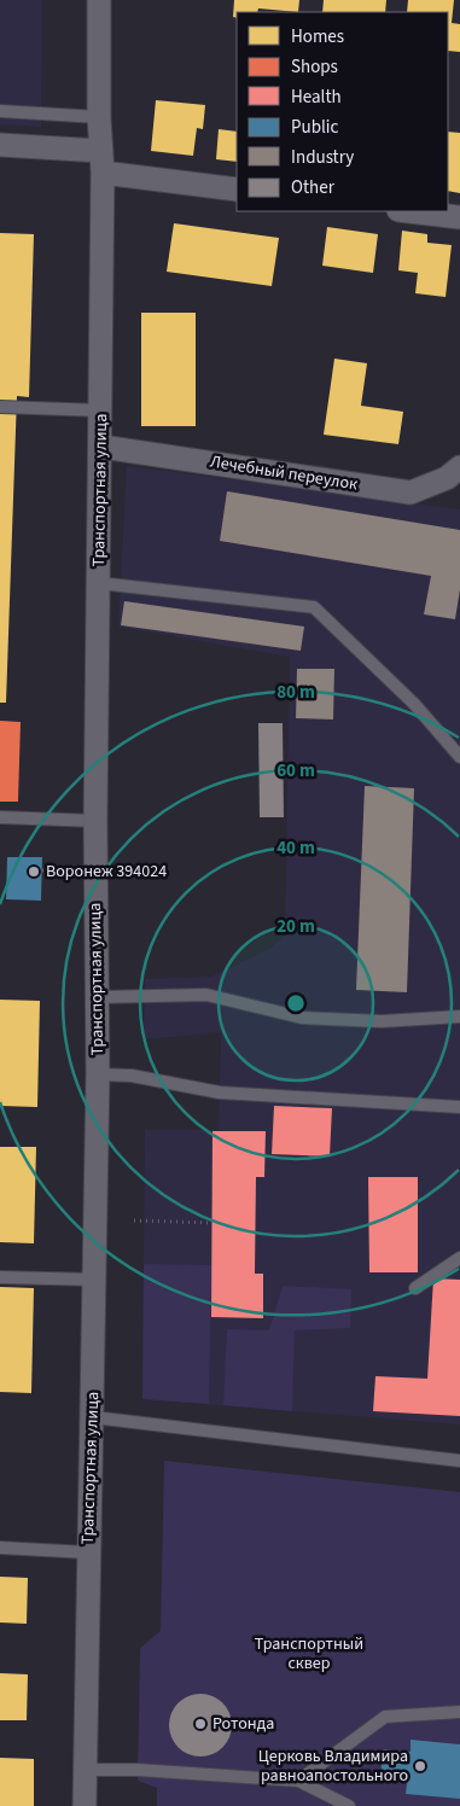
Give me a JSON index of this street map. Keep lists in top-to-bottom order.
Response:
{
  "streets": {
    "street": ["Лечебный переулок", "Транспортная улица"]
  },
  "crossings": [
    ["Лечебный переулок", "Транспортная улица"]
  ],
  "parks": ["Транспортный сквер"],
  "places": ["Воронеж 394024", "Ротонда", "Церковь Владимира равноапостольного"],
  "legend": [
    "Homes",
    "Shops",
    "Health",
    "Public",
    "Industry",
    "Other"
  ],
  "rings": [
    "80 m",
    "60 m",
    "40 m",
    "20 m"
  ]
}
